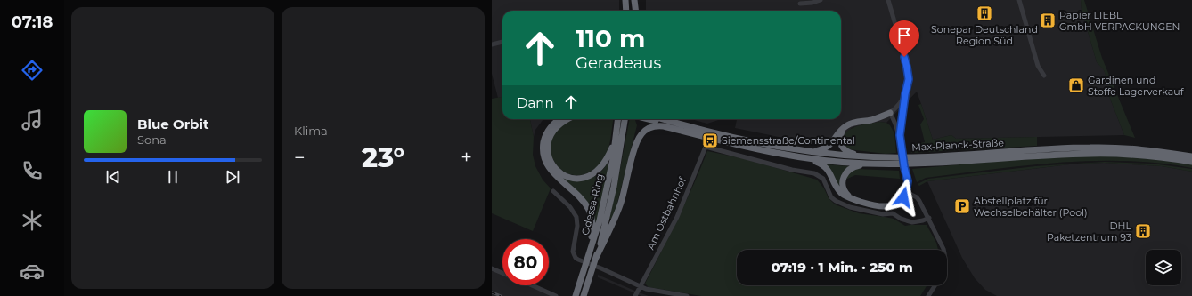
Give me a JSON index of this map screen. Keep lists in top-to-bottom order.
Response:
{
  "streets": {
    "highway": ["Max-Planck-Straße", "Odessa-Ring"],
    "street": ["Am Ostbahnhof"]
  },
  "places": {
    "building": ["Sonepar Deutschland Region Süd", "Papier LIEBL GmbH VERPACKUNGEN", "DHL Paketzentrum 93"],
    "shop": ["Gardinen und Stoffe Lagerverkauf"],
    "bus stop": ["Siemensstraße/Continental"],
    "parking": ["Abstellplatz für Wechselbehälter (Pool)"]
  },
  "page": {
    "tabs": "07:18",
    "tile": "Klima",
    "turn": ["110 m", "Geradeaus"],
    "then": "Dann",
    "song": ["Blue Orbit", "Sona"],
    "heat": ["−", "23°", "+"],
    "limit": "80",
    "trip": "07:19 · 1 Min. · 250 m"
  }
}
